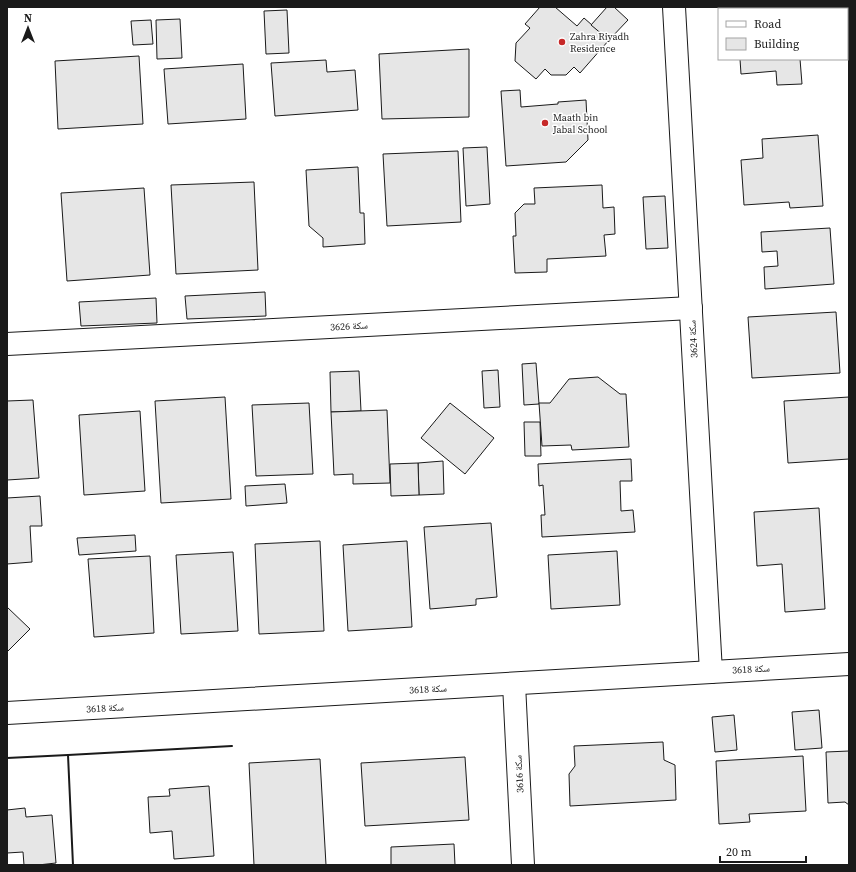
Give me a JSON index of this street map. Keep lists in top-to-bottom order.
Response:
{
  "streets": {
    "street": [
      "سكة 3626",
      "سكة 3624",
      "سكة 3618",
      "سكة 3616"
    ]
  },
  "crossings": [
    ["سكة 3626", "سكة 3624"],
    ["سكة 3624", "سكة 3618"],
    ["سكة 3618", "سكة 3616"]
  ],
  "places": ["Zahra Riyadh Residence", "Maath bin Jabal School"],
  "legend": ["Road", "Building"],
  "scale_bar": "20 m",
  "north": "top"
}
